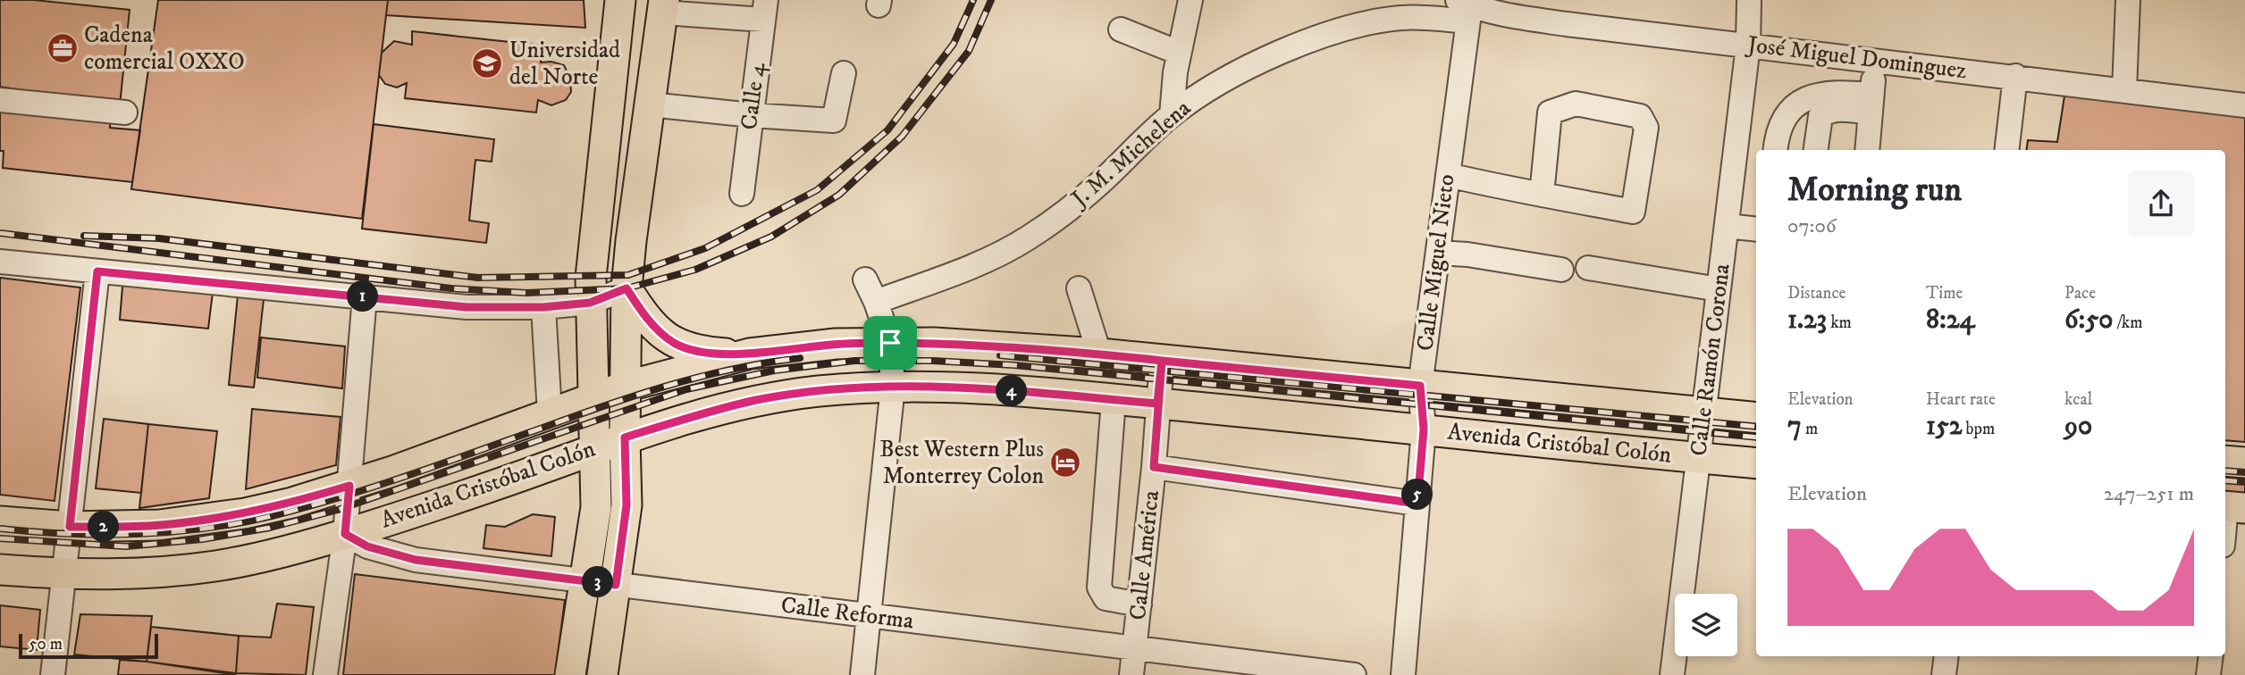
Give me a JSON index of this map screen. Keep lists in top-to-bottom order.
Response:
{
  "streets": {
    "main road": ["Avenida Cristóbal Colón"],
    "street": [
      "José Miguel Dominguez",
      "Calle 4",
      "J. M. Michelena",
      "Calle Miguel Nieto",
      "Calle Ramón Corona",
      "Calle América",
      "Calle Reforma"
    ]
  },
  "crossings": [
    ["José Miguel Dominguez", "J. M. Michelena"],
    ["José Miguel Dominguez", "Calle Miguel Nieto"],
    ["José Miguel Dominguez", "Calle Ramón Corona"],
    ["J. M. Michelena", "Calle Miguel Nieto"],
    ["Calle Miguel Nieto", "Avenida Cristóbal Colón"],
    ["Calle Ramón Corona", "Avenida Cristóbal Colón"],
    ["Avenida Cristóbal Colón", "Calle América"],
    ["Avenida Cristóbal Colón", "Calle Reforma"],
    ["Calle América", "Calle Reforma"]
  ],
  "places": {
    "office": ["Cadena comercial OXXO"],
    "school or university": ["Universidad del Norte"],
    "hotel": ["Best Western Plus Monterrey Colon"]
  },
  "scale_bar": "50 m",
  "page": {
    "heading": ["Morning run", "07:06"],
    "stats": [
      ["Distance", "1.23 km"],
      ["Time", "8:24"],
      ["Pace", "6:50 /km"],
      ["Elevation", "7 m"],
      ["Heart rate", "152 bpm"],
      ["kcal", "90"]
    ],
    "pins": [
      "1",
      "4",
      "5",
      "2",
      "3"
    ],
    "chart": ["Elevation", "247–251 m"],
    "scale": "50 m"
  }
}
